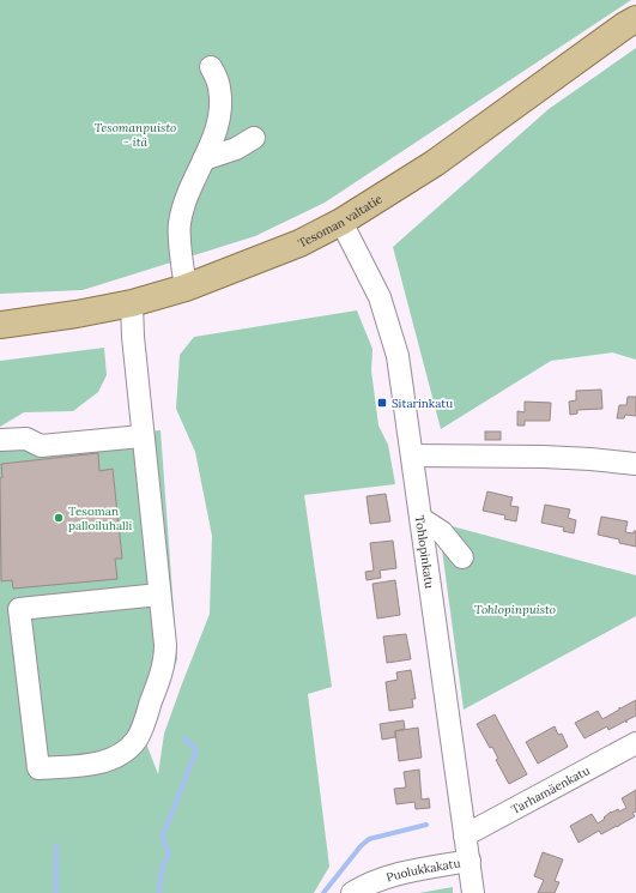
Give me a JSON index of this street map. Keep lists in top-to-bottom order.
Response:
{
  "streets": {
    "main road": ["Tesoman valtatie"],
    "street": ["Tohlopinkatu", "Tarhamäenkatu", "Puolukkakatu"]
  },
  "crossings": [
    ["Tesoman valtatie", "Tohlopinkatu"],
    ["Tohlopinkatu", "Tarhamäenkatu"],
    ["Tohlopinkatu", "Puolukkakatu"]
  ],
  "parks": ["Tesomanpuisto - itä", "Tohlopinpuisto"],
  "places": {
    "transit": ["Sitarinkatu"],
    "other": ["Tesoman palloiluhalli"]
  }
}
